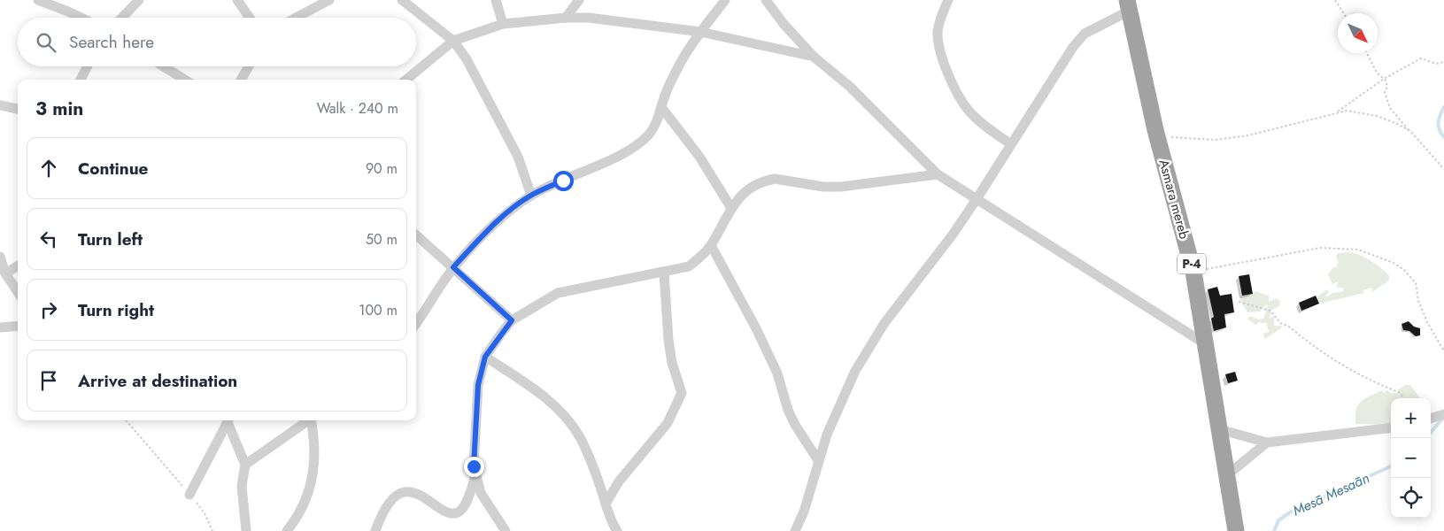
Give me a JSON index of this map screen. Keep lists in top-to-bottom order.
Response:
{
  "streets": {
    "highway": ["Asmara mereb", "P-4"]
  },
  "water": ["Mesā Mesaān"],
  "north": "bottom right",
  "page": {
    "search": "Search here",
    "heading": ["3 min", "Walk · 240 m"],
    "list": [
      ["Continue", "90 m"],
      ["Turn left", "50 m"],
      ["Turn right", "100 m"],
      "Arrive at destination"
    ],
    "map_buttons": ["+", "−"]
  }
}
